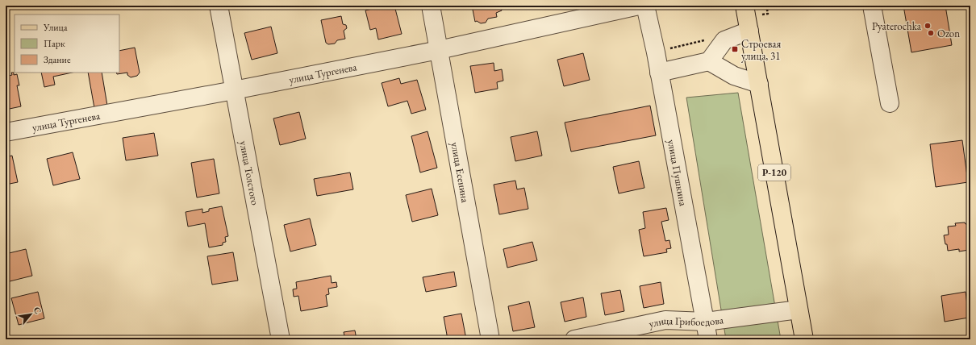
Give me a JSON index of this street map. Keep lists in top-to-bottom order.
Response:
{
  "streets": {
    "main road": ["Р-120"],
    "street": [
      "улица Тургенева",
      "улица Толстого",
      "улица Есенина",
      "улица Пушкина",
      "улица Грибоедова"
    ]
  },
  "crossings": [
    ["улица Тургенева", "улица Толстого"],
    ["улица Тургенева", "улица Есенина"],
    ["улица Пушкина", "улица Грибоедова"],
    ["Р-120", "улица Грибоедова"]
  ],
  "places": {
    "other": ["Pyaterochka", "Ozon"],
    "transit": ["Строевая улица, 31"]
  },
  "legend": ["Улица", "Парк", "Здание"],
  "north": "top right"
}
